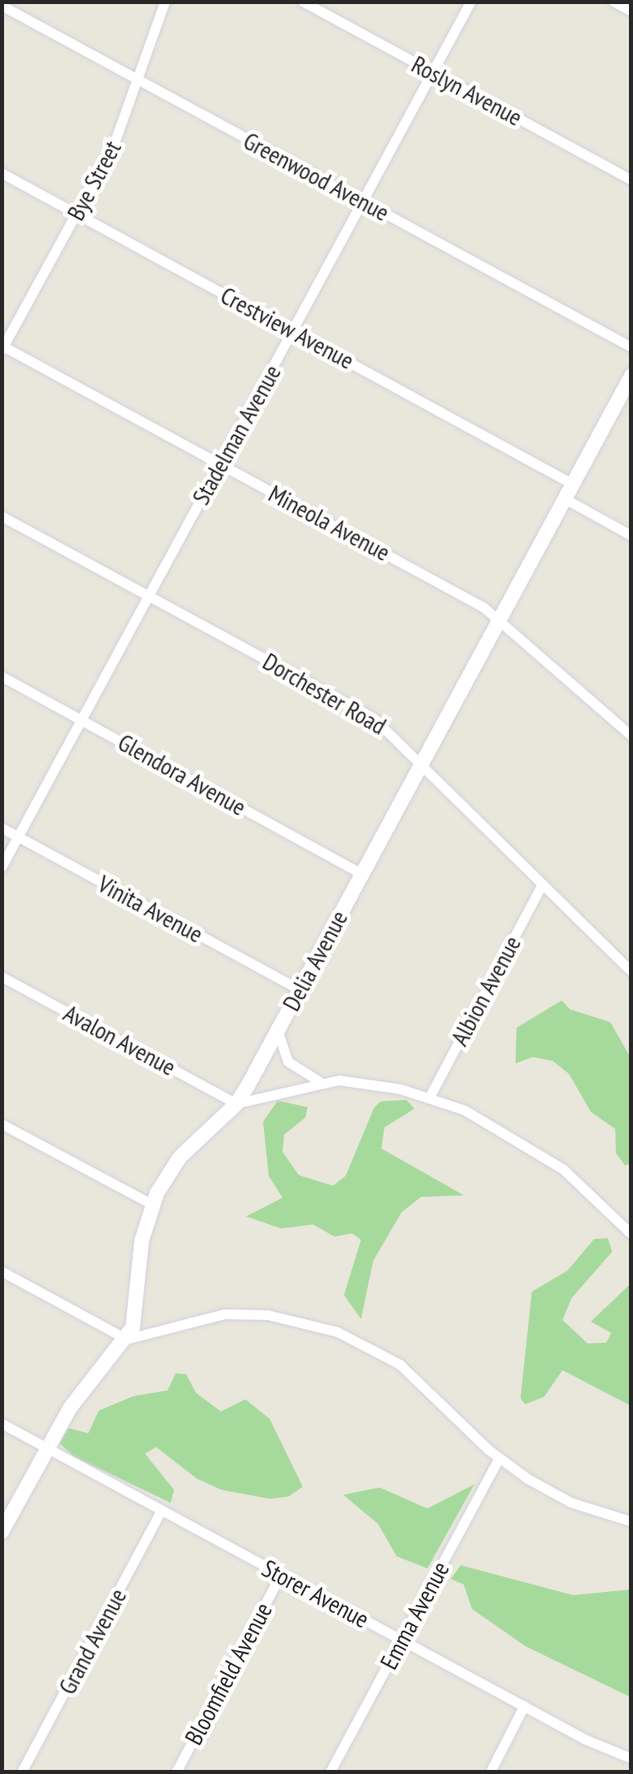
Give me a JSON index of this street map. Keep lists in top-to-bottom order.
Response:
{
  "streets": {
    "street": [
      "Roslyn Avenue",
      "Greenwood Avenue",
      "Bye Street",
      "Crestview Avenue",
      "Stadelman Avenue",
      "Mineola Avenue",
      "Dorchester Road",
      "Glendora Avenue",
      "Vinita Avenue",
      "Delia Avenue",
      "Albion Avenue",
      "Avalon Avenue",
      "Storer Avenue",
      "Emma Avenue",
      "Grand Avenue",
      "Bloomfield Avenue"
    ]
  },
  "crossings": [
    ["Roslyn Avenue", "Stadelman Avenue"],
    ["Greenwood Avenue", "Bye Street"],
    ["Greenwood Avenue", "Stadelman Avenue"],
    ["Bye Street", "Crestview Avenue"],
    ["Bye Street", "Mineola Avenue"],
    ["Crestview Avenue", "Stadelman Avenue"],
    ["Crestview Avenue", "Delia Avenue"],
    ["Stadelman Avenue", "Mineola Avenue"],
    ["Stadelman Avenue", "Dorchester Road"],
    ["Stadelman Avenue", "Glendora Avenue"],
    ["Stadelman Avenue", "Vinita Avenue"],
    ["Mineola Avenue", "Delia Avenue"],
    ["Dorchester Road", "Delia Avenue"],
    ["Dorchester Road", "Albion Avenue"],
    ["Glendora Avenue", "Delia Avenue"],
    ["Vinita Avenue", "Delia Avenue"],
    ["Delia Avenue", "Avalon Avenue"],
    ["Delia Avenue", "Storer Avenue"],
    ["Storer Avenue", "Emma Avenue"],
    ["Storer Avenue", "Grand Avenue"],
    ["Storer Avenue", "Bloomfield Avenue"]
  ]
}
